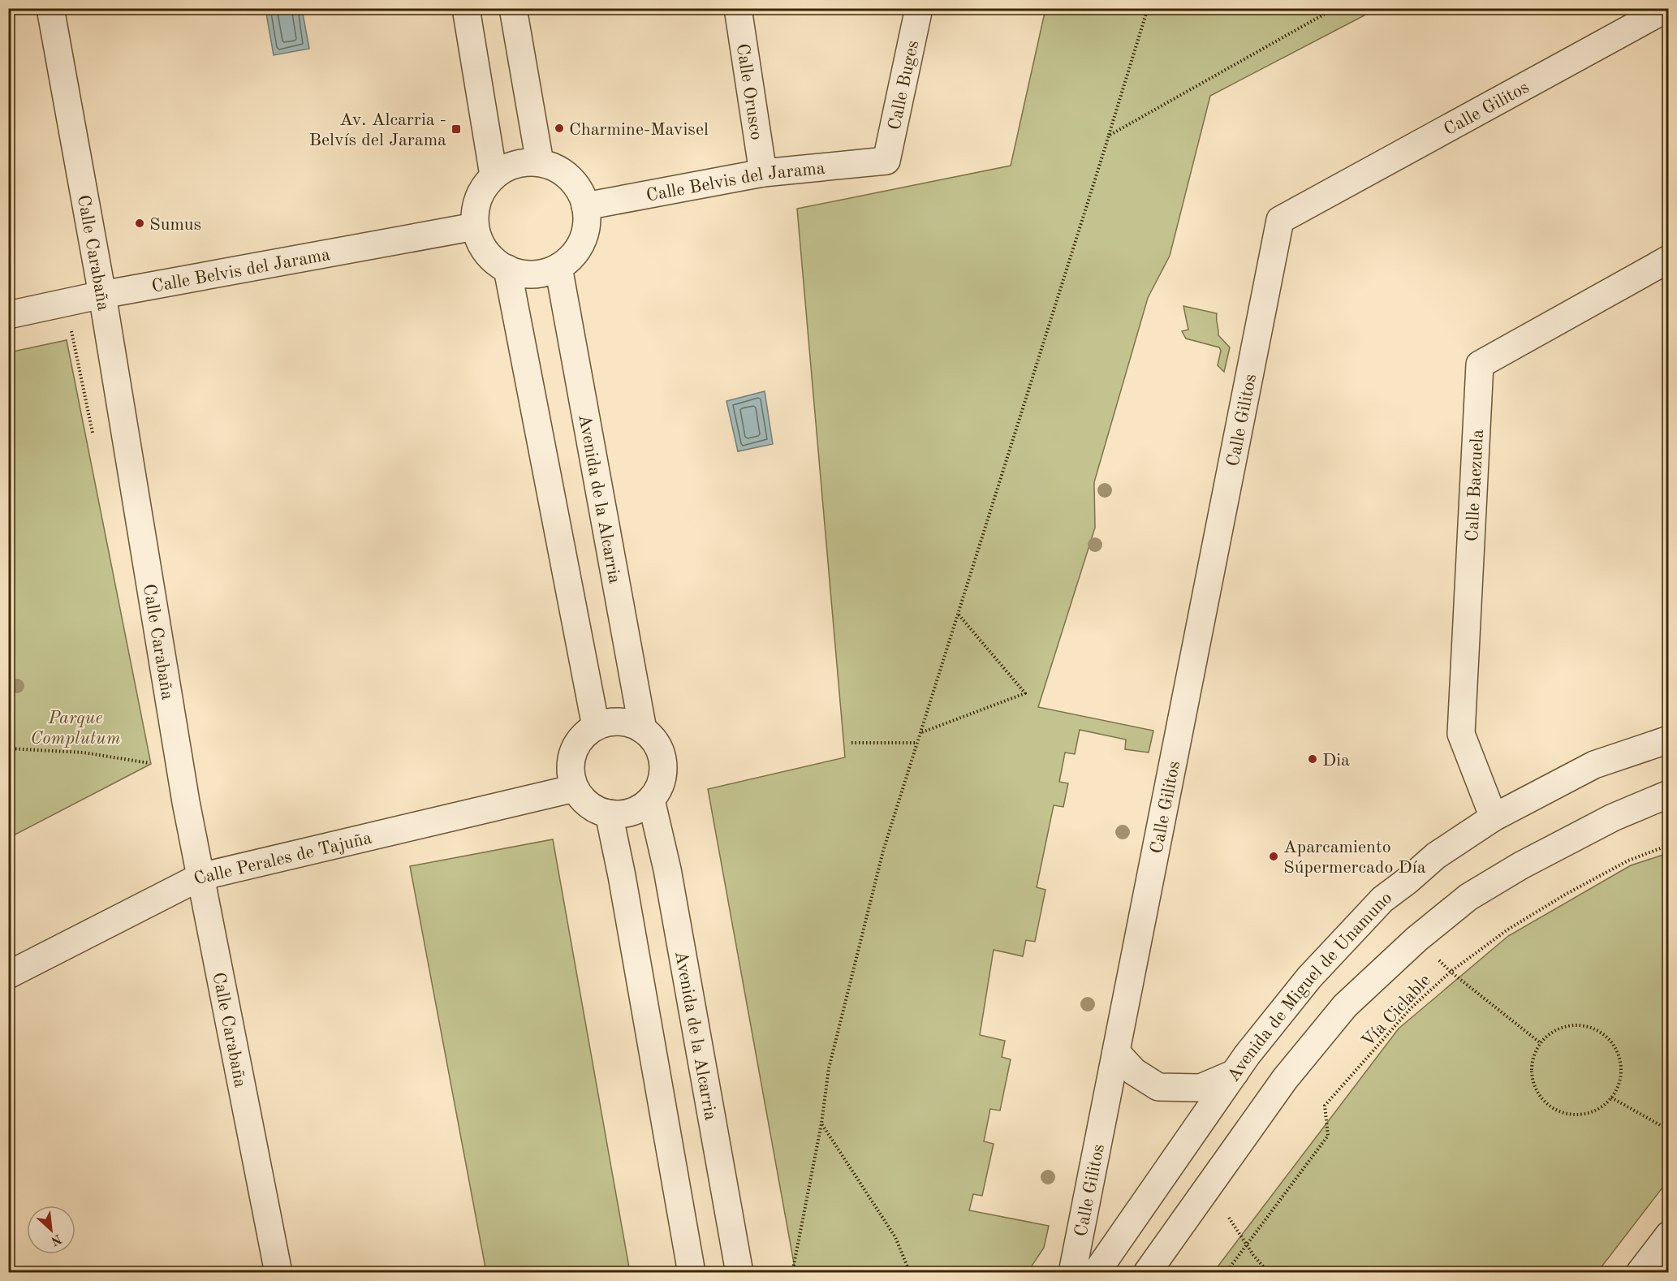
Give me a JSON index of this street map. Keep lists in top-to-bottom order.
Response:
{
  "streets": {
    "street": [
      "Calle Buges",
      "Calle Orusco",
      "Calle Gilitos",
      "Calle Belvis del Jarama",
      "Calle Carabaña",
      "Calle Baezuela",
      "Avenida de la Alcarria",
      "Calle Perales de Tajuña",
      "Avenida de Miguel de Unamuno"
    ],
    "path": ["Vía Ciclable"]
  },
  "crossings": [
    ["Calle Buges", "Calle Belvis del Jarama"],
    ["Calle Orusco", "Calle Belvis del Jarama"],
    ["Calle Belvis del Jarama", "Calle Carabaña"],
    ["Calle Belvis del Jarama", "Avenida de la Alcarria"],
    ["Calle Carabaña", "Calle Perales de Tajuña"],
    ["Calle Baezuela", "Avenida de Miguel de Unamuno"],
    ["Avenida de la Alcarria", "Calle Perales de Tajuña"]
  ],
  "parks": ["Parque Complutum"],
  "places": {
    "other": [
      "Charmine-Mavisel",
      "Sumus",
      "Dia",
      "Aparcamiento Súpermercado Día"
    ],
    "transit": ["Av. Alcarria - Belvís del Jarama"]
  },
  "north": "bottom right"
}
